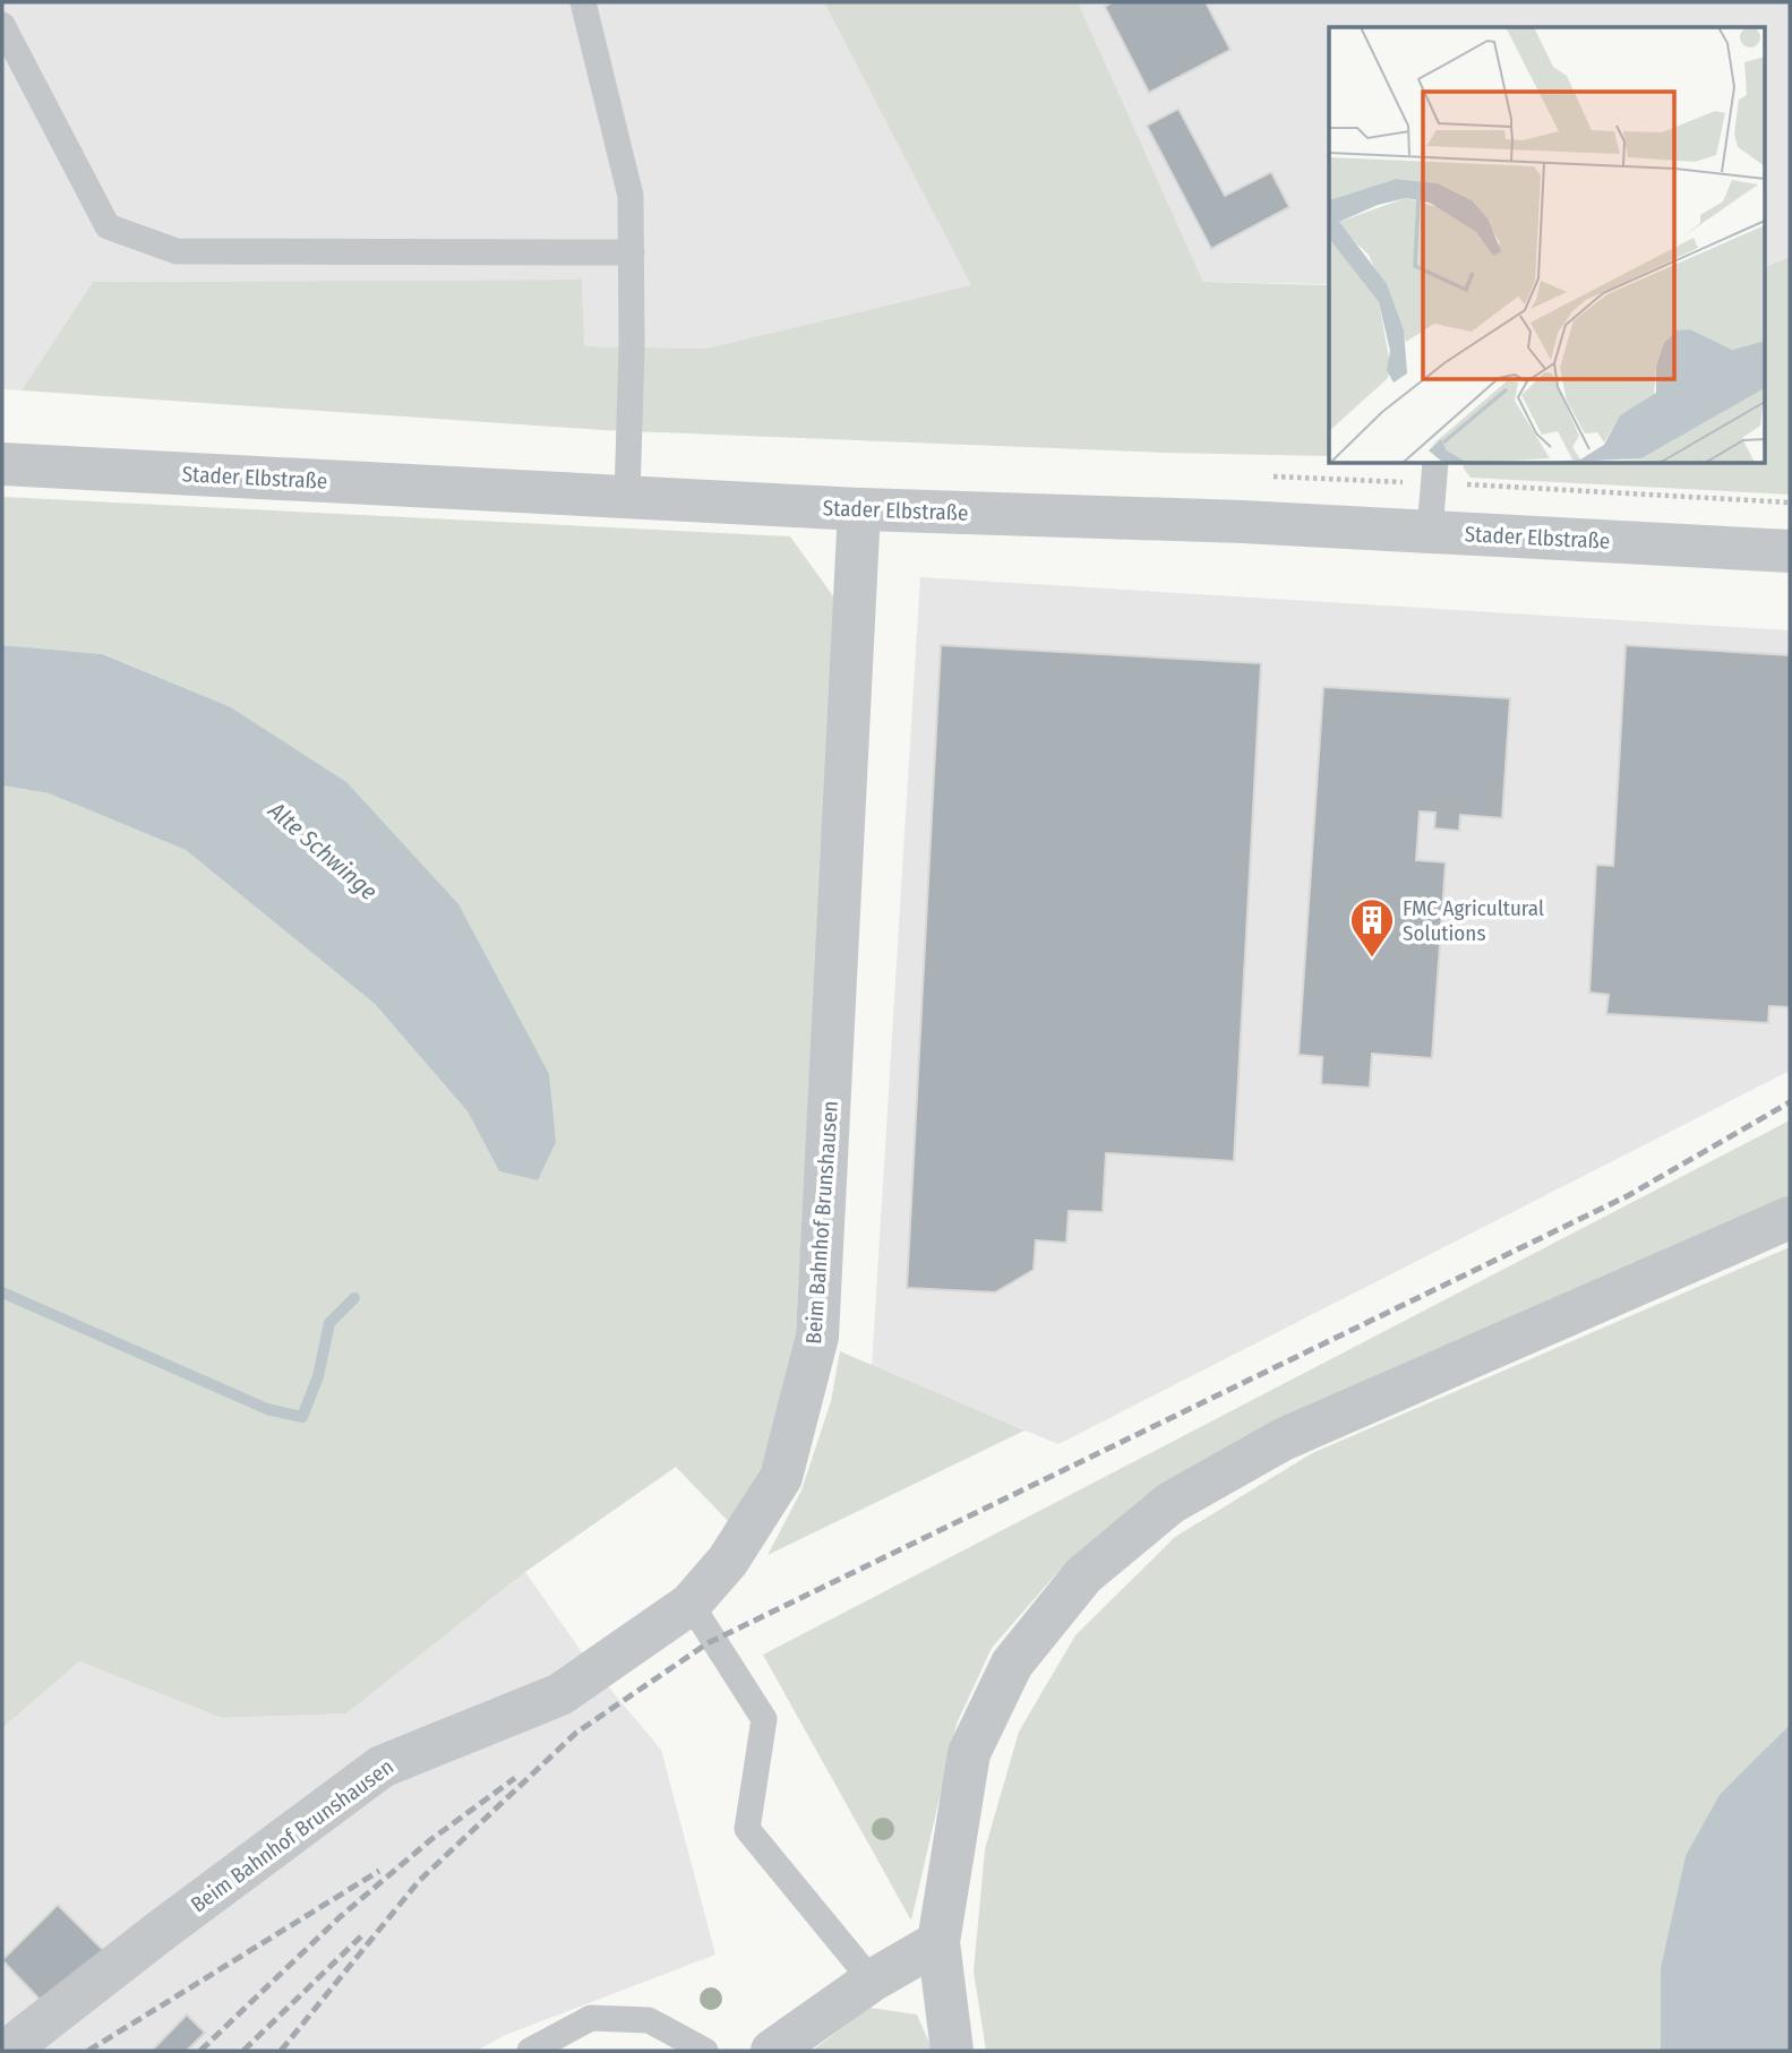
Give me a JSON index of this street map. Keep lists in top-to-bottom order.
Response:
{
  "streets": {
    "street": ["Stader Elbstraße", "Beim Bahnhof Brunshausen"]
  },
  "crossings": [
    ["Stader Elbstraße", "Beim Bahnhof Brunshausen"]
  ],
  "water": ["Alte Schwinge"],
  "places": {
    "building": ["FMC Agricultural Solutions"]
  }
}
